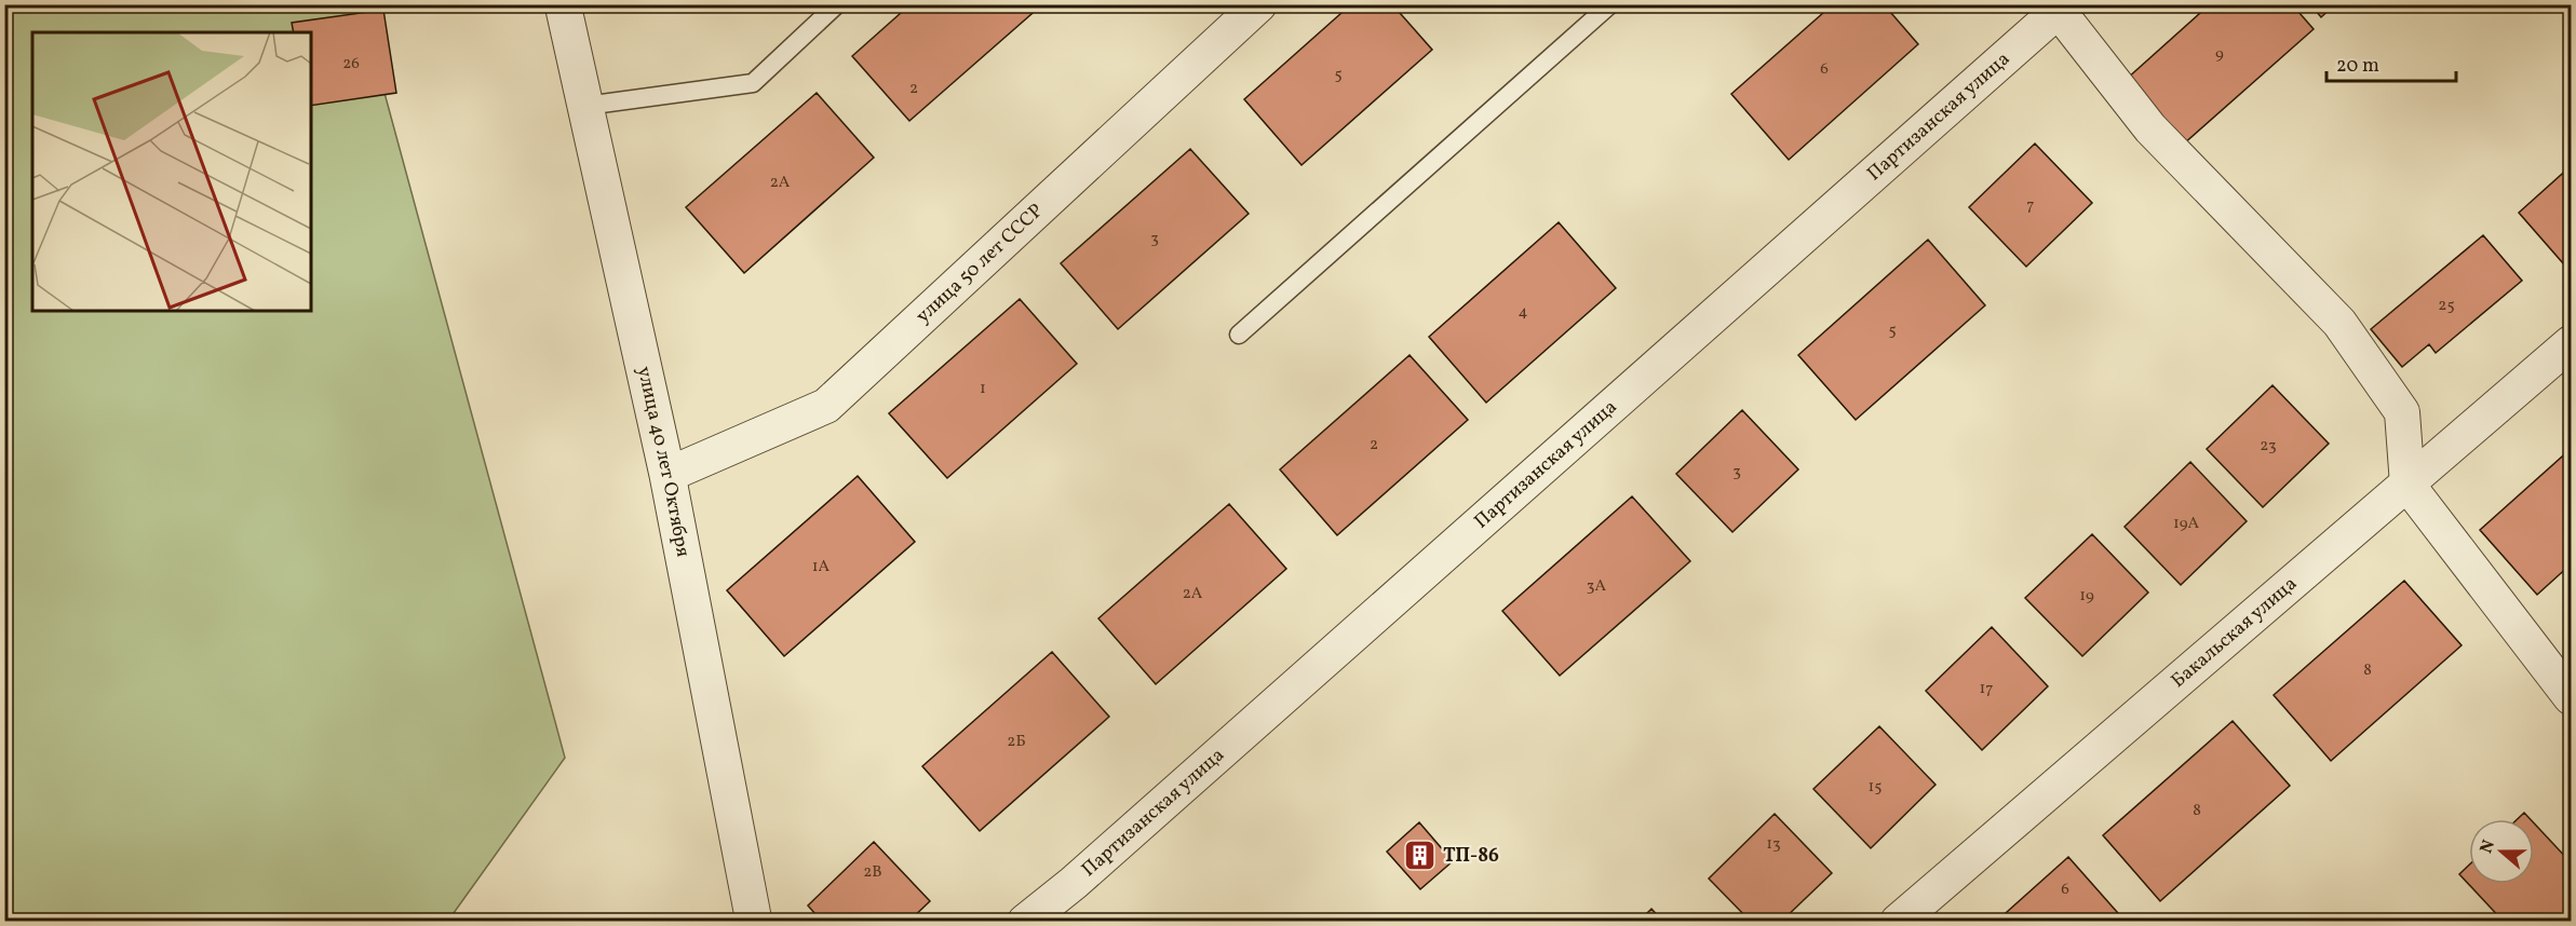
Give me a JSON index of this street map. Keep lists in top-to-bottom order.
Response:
{
  "streets": {
    "street": [
      "Партизанская улица",
      "улица 50 лет СССР",
      "улица 40 лет Октября",
      "Бакальская улица"
    ]
  },
  "crossings": [
    ["улица 50 лет СССР", "улица 40 лет Октября"]
  ],
  "places": {
    "building": ["ТП-86"]
  },
  "house_numbers": [
    "9",
    "26",
    "6",
    "5",
    "2",
    "2А",
    "7",
    "3",
    "25",
    "4",
    "5",
    "1",
    "2",
    "23",
    "3",
    "19А",
    "1А",
    "3А",
    "2А",
    "19",
    "8",
    "17",
    "2Б",
    "15",
    "8",
    "13",
    "2В",
    "6"
  ],
  "scale_bar": "20 m",
  "north": "left"
}
